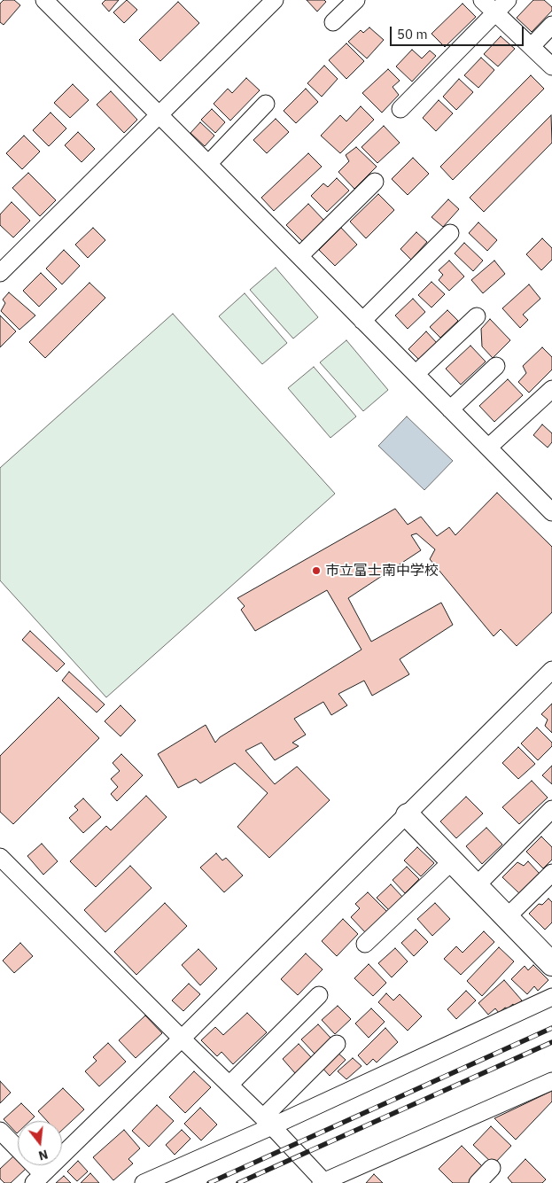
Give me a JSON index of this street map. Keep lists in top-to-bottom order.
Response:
{
  "places": ["市立富士南中学校"],
  "scale_bar": "50 m",
  "north": "bottom"
}
